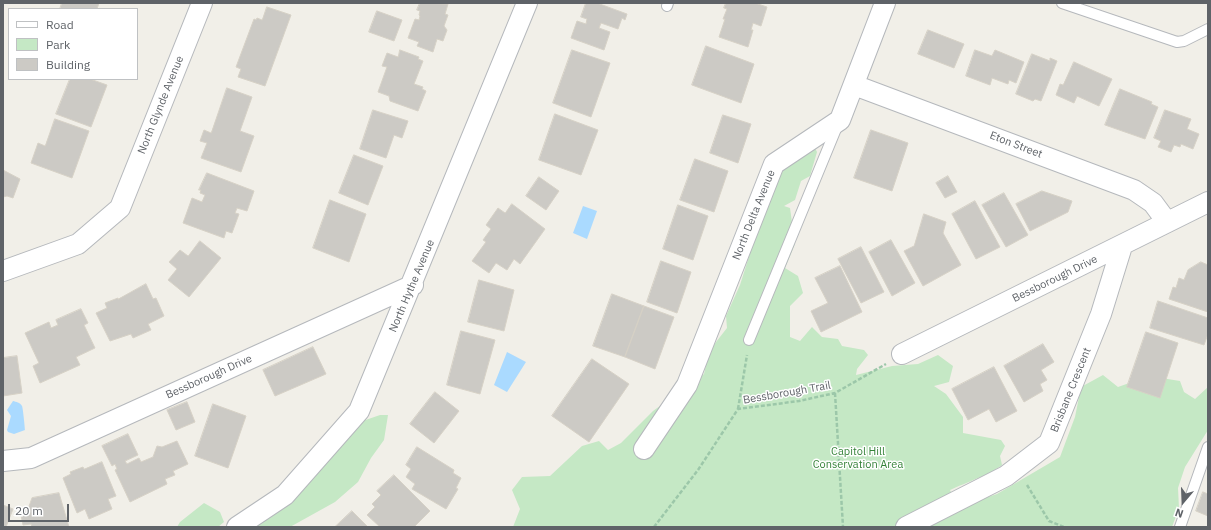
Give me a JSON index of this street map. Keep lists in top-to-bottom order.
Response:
{
  "streets": {
    "street": [
      "North Glynde Avenue",
      "Eton Street",
      "North Delta Avenue",
      "Bessborough Drive",
      "North Hythe Avenue",
      "Brisbane Crescent"
    ],
    "path": ["Bessborough Trail"]
  },
  "crossings": [
    ["Eton Street", "Bessborough Drive"],
    ["Bessborough Drive", "North Hythe Avenue"],
    ["Bessborough Drive", "Brisbane Crescent"],
    ["Bessborough Drive", "Bessborough Trail"]
  ],
  "parks": ["Capitol Hill Conservation Area"],
  "legend": ["Road", "Park", "Building"],
  "scale_bar": "20 m",
  "north": "bottom"
}
